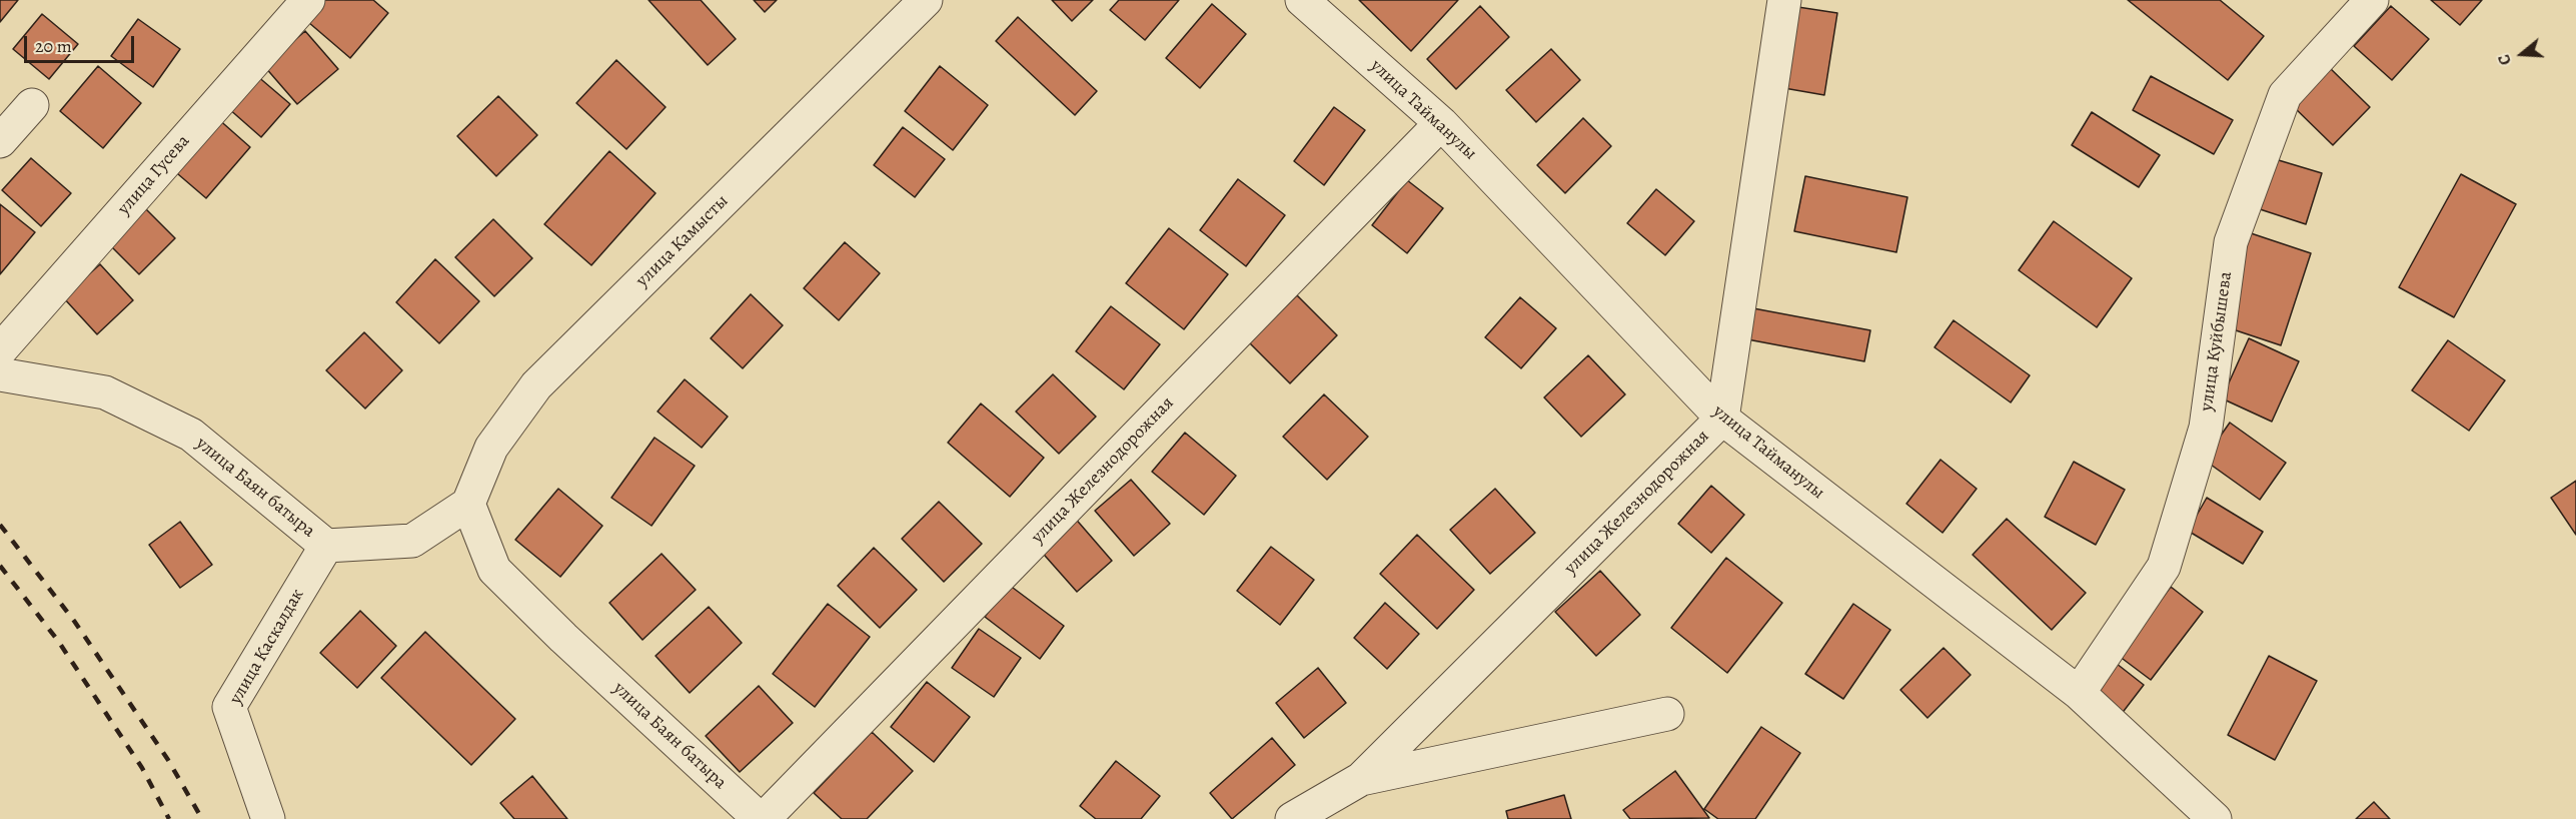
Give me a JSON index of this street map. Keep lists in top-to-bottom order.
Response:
{
  "streets": {
    "street": [
      "улица Тайманулы",
      "улица Гусева",
      "улица Камысты",
      "улица Куйбышева",
      "улица Железнодорожная",
      "улица Баян батыра",
      "улица Каскалдак"
    ]
  },
  "crossings": [
    ["улица Тайманулы", "улица Куйбышева"],
    ["улица Тайманулы", "улица Железнодорожная"],
    ["улица Камысты", "улица Баян батыра"],
    ["улица Железнодорожная", "улица Баян батыра"],
    ["улица Баян батыра", "улица Каскалдак"]
  ],
  "scale_bar": "20 m",
  "north": "left"
}
